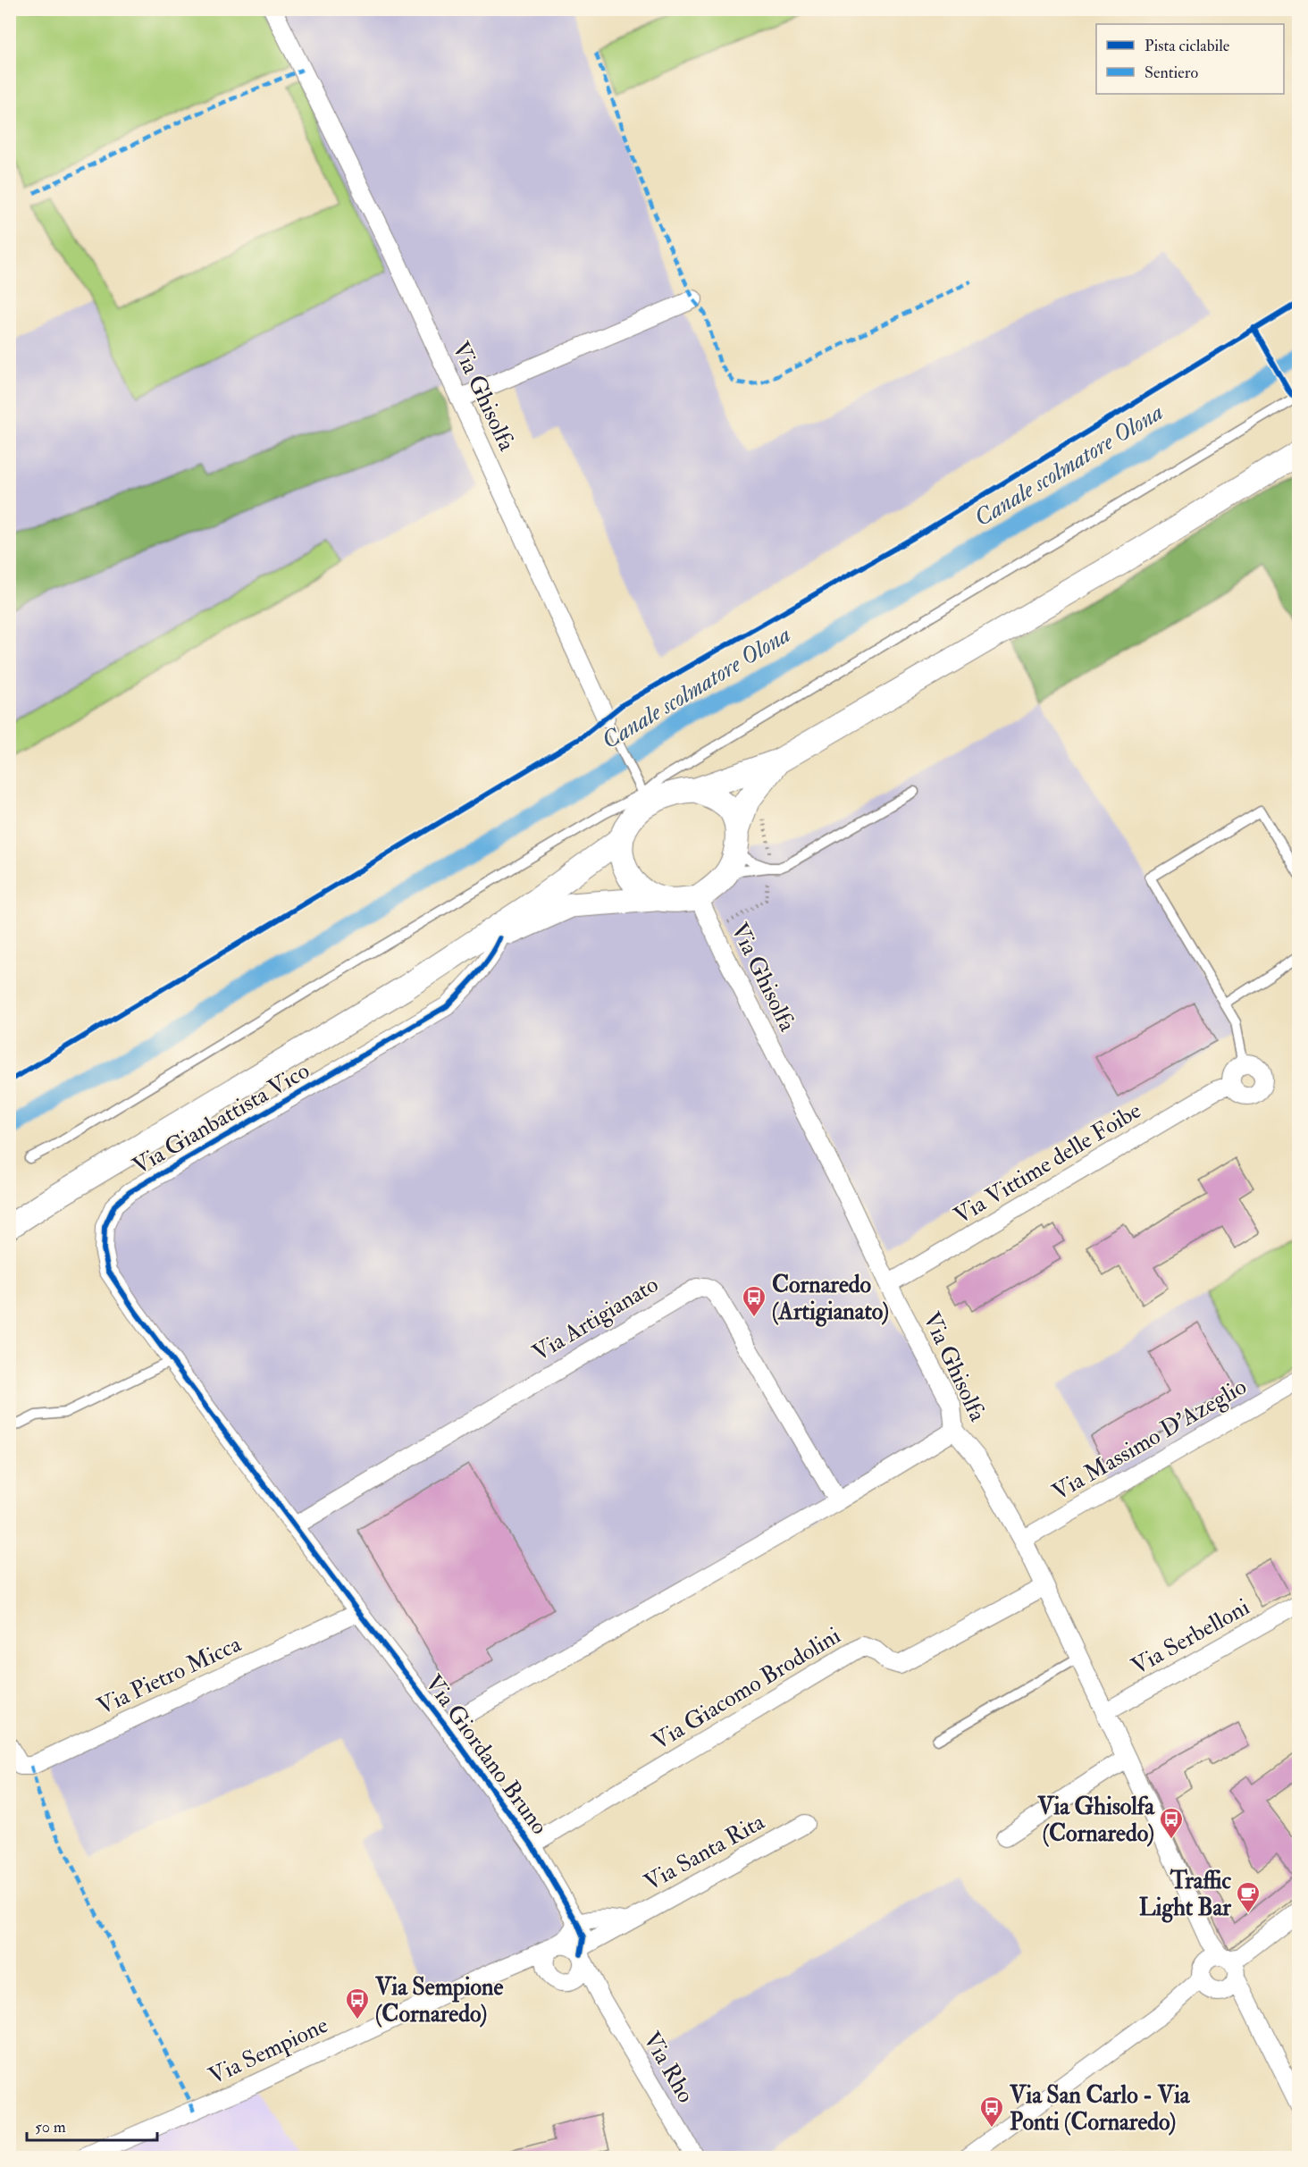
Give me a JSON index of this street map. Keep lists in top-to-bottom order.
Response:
{
  "streets": {
    "street": [
      "Via Ghisolfa",
      "Via Gianbattista Vico",
      "Via Vittime delle Foibe",
      "Via Artigianato",
      "Via Massimo D'Azeglio",
      "Via Serbelloni",
      "Via Pietro Micca",
      "Via Giacomo Brodolini",
      "Via Giordano Bruno",
      "Via Santa Rita",
      "Via Sempione",
      "Via Rho"
    ]
  },
  "crossings": [
    ["Via Ghisolfa", "Via Vittime delle Foibe"],
    ["Via Ghisolfa", "Via Massimo D'Azeglio"],
    ["Via Ghisolfa", "Via Serbelloni"],
    ["Via Ghisolfa", "Via Giacomo Brodolini"],
    ["Via Gianbattista Vico", "Via Artigianato"],
    ["Via Gianbattista Vico", "Via Pietro Micca"],
    ["Via Gianbattista Vico", "Via Giordano Bruno"],
    ["Via Pietro Micca", "Via Giordano Bruno"],
    ["Via Giacomo Brodolini", "Via Giordano Bruno"],
    ["Via Giordano Bruno", "Via Santa Rita"],
    ["Via Giordano Bruno", "Via Sempione"],
    ["Via Giordano Bruno", "Via Rho"],
    ["Via Santa Rita", "Via Sempione"],
    ["Via Santa Rita", "Via Rho"],
    ["Via Sempione", "Via Rho"]
  ],
  "water": ["Canale scolmatore Olona"],
  "places": {
    "bus stop": [
      "Cornaredo (Artigianato)",
      "Via Ghisolfa (Cornaredo)",
      "Via Sempione (Cornaredo)",
      "Via San Carlo - Via Ponti (Cornaredo)"
    ],
    "cafe": ["Traffic Light Bar"]
  },
  "legend": ["Pista ciclabile", "Sentiero"],
  "scale_bar": "50 m"
}
